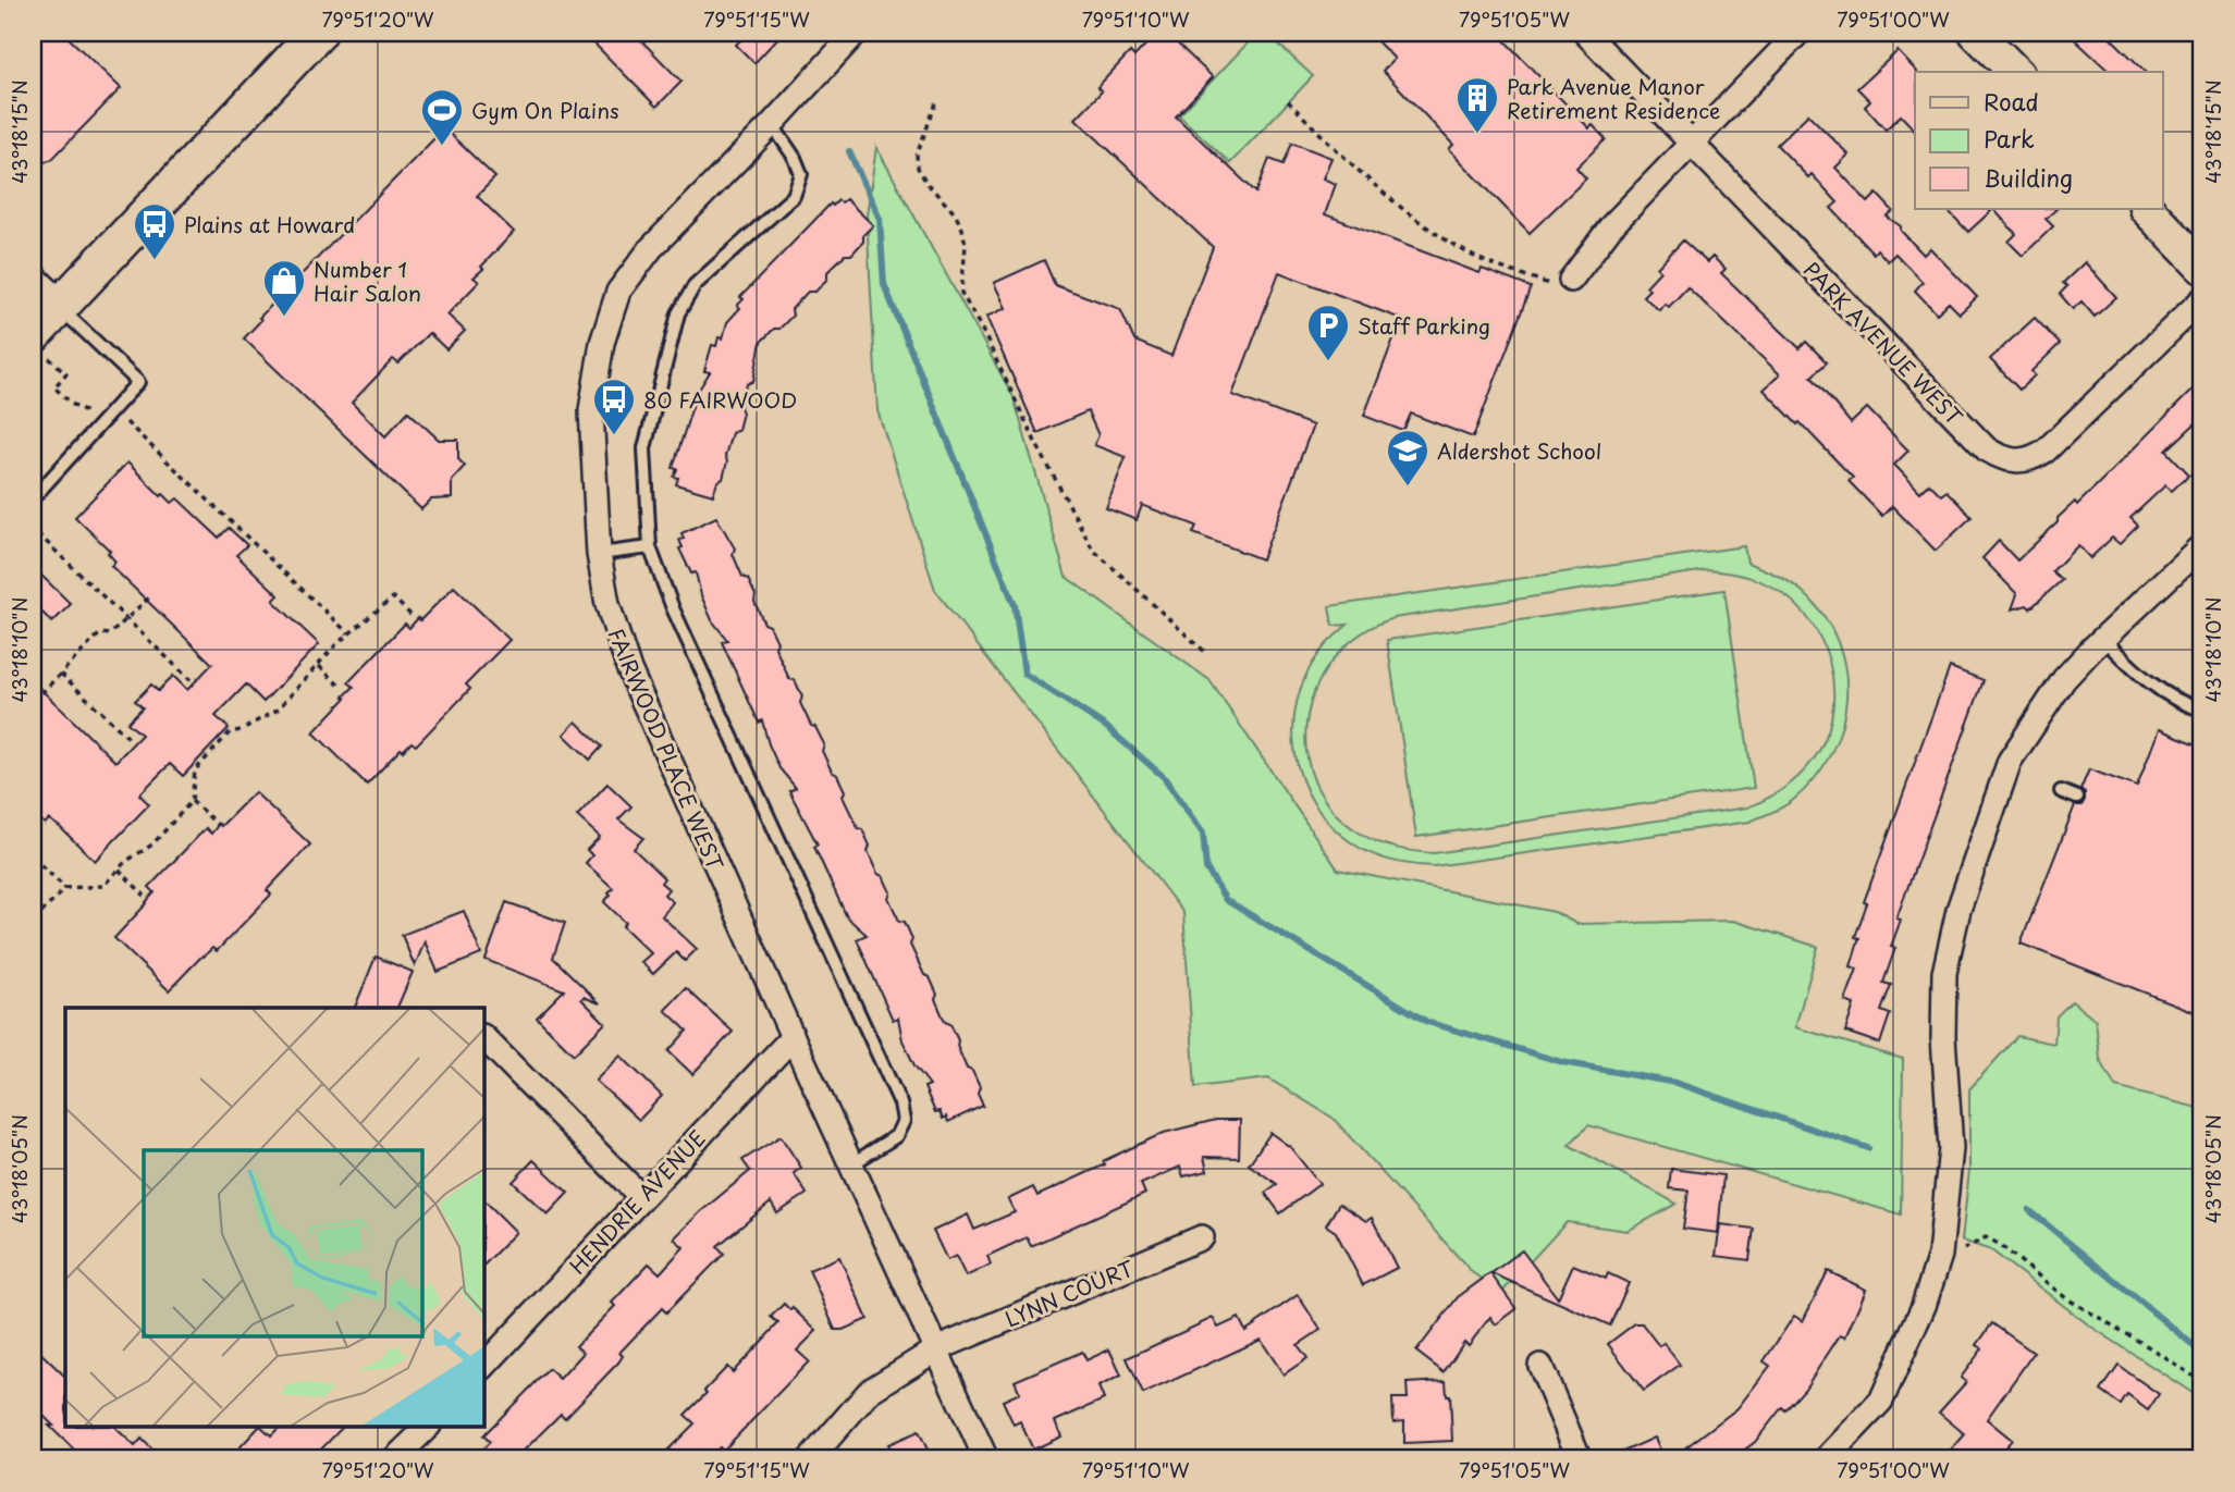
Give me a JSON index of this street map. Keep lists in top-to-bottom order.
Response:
{
  "streets": {
    "street": [
      "PARK AVENUE WEST",
      "FAIRWOOD PLACE WEST",
      "HENDRIE AVENUE",
      "LYNN COURT"
    ]
  },
  "crossings": [
    ["FAIRWOOD PLACE WEST", "HENDRIE AVENUE"],
    ["FAIRWOOD PLACE WEST", "LYNN COURT"]
  ],
  "places": {
    "building": ["Park Avenue Manor Retirement Residence"],
    "sports": ["Gym On Plains"],
    "bus stop": ["Plains at Howard", "80 FAIRWOOD"],
    "shop": ["Number 1 Hair Salon"],
    "parking": ["Staff Parking"],
    "school or university": ["Aldershot School"]
  },
  "legend": ["Road", "Park", "Building"],
  "coordinates": [
    "79°51'20\"W",
    "79°51'15\"W",
    "79°51'10\"W",
    "79°51'05\"W",
    "79°51'00\"W",
    "43°18'15\"N",
    "43°18'10\"N",
    "43°18'05\"N"
  ]
}
